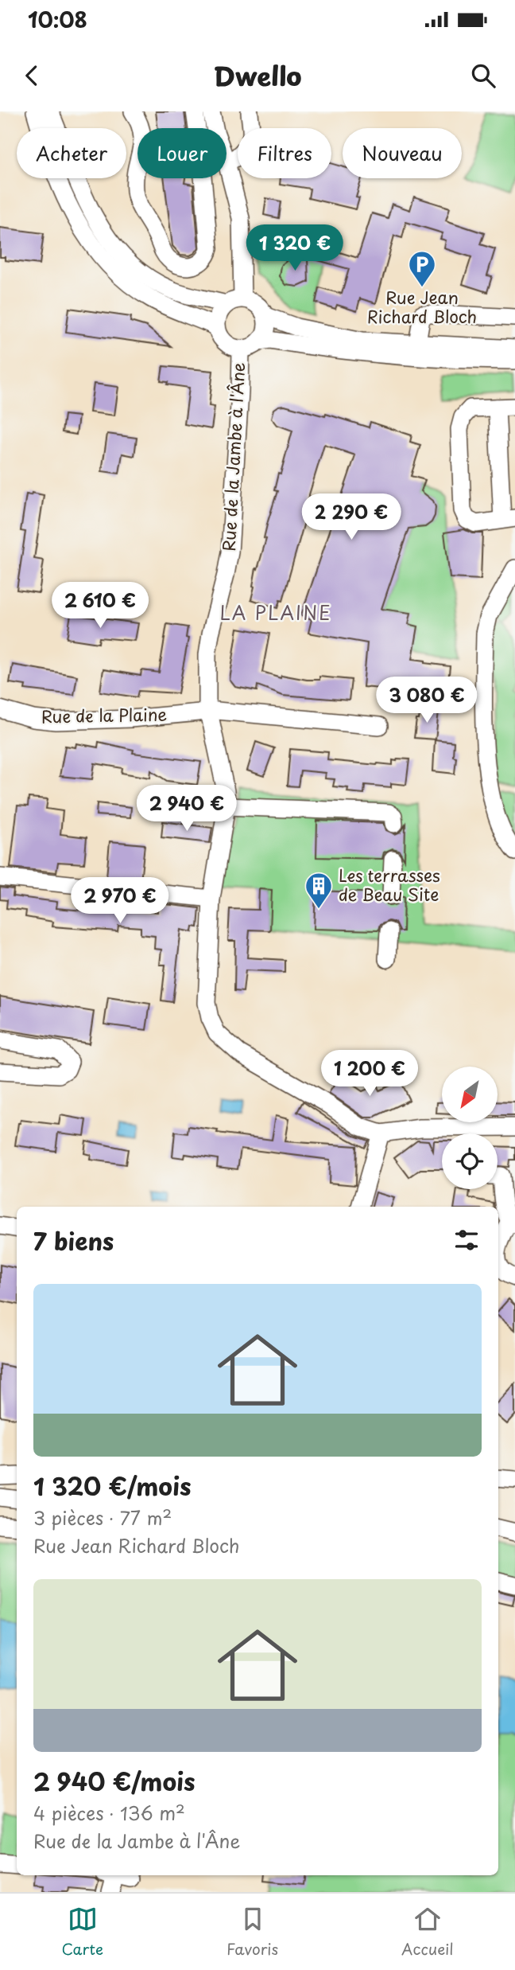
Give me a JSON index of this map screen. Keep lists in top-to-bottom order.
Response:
{
  "streets": {
    "street": ["Rue de la Jambe à l'Âne", "Rue de la Plaine"]
  },
  "crossings": [
    ["Rue de la Jambe à l'Âne", "Rue de la Plaine"]
  ],
  "districts": ["LA PLAINE"],
  "places": {
    "parking": ["Rue Jean Richard Bloch"],
    "building": ["Les terrasses de Beau Site"]
  },
  "north": "bottom left",
  "page": {
    "status": "10:08",
    "header": "Dwello",
    "chip": [
      "Acheter",
      "Louer",
      "Filtres",
      "Nouveau"
    ],
    "price": [
      "1 320 €",
      "2 290 €",
      "2 610 €",
      "3 080 €",
      "2 940 €",
      "2 970 €",
      "1 200 €"
    ],
    "heading": "7 biens",
    "list": [
      {
        "name": "1 320 €/mois",
        "note": "3 pièces · 77 m² · Rue Jean Richard Bloch"
      },
      {
        "name": "2 940 €/mois",
        "note": "4 pièces · 136 m² · Rue de la Jambe à l'Âne"
      }
    ],
    "tabs": ["Carte", "Favoris", "Accueil"]
  }
}
